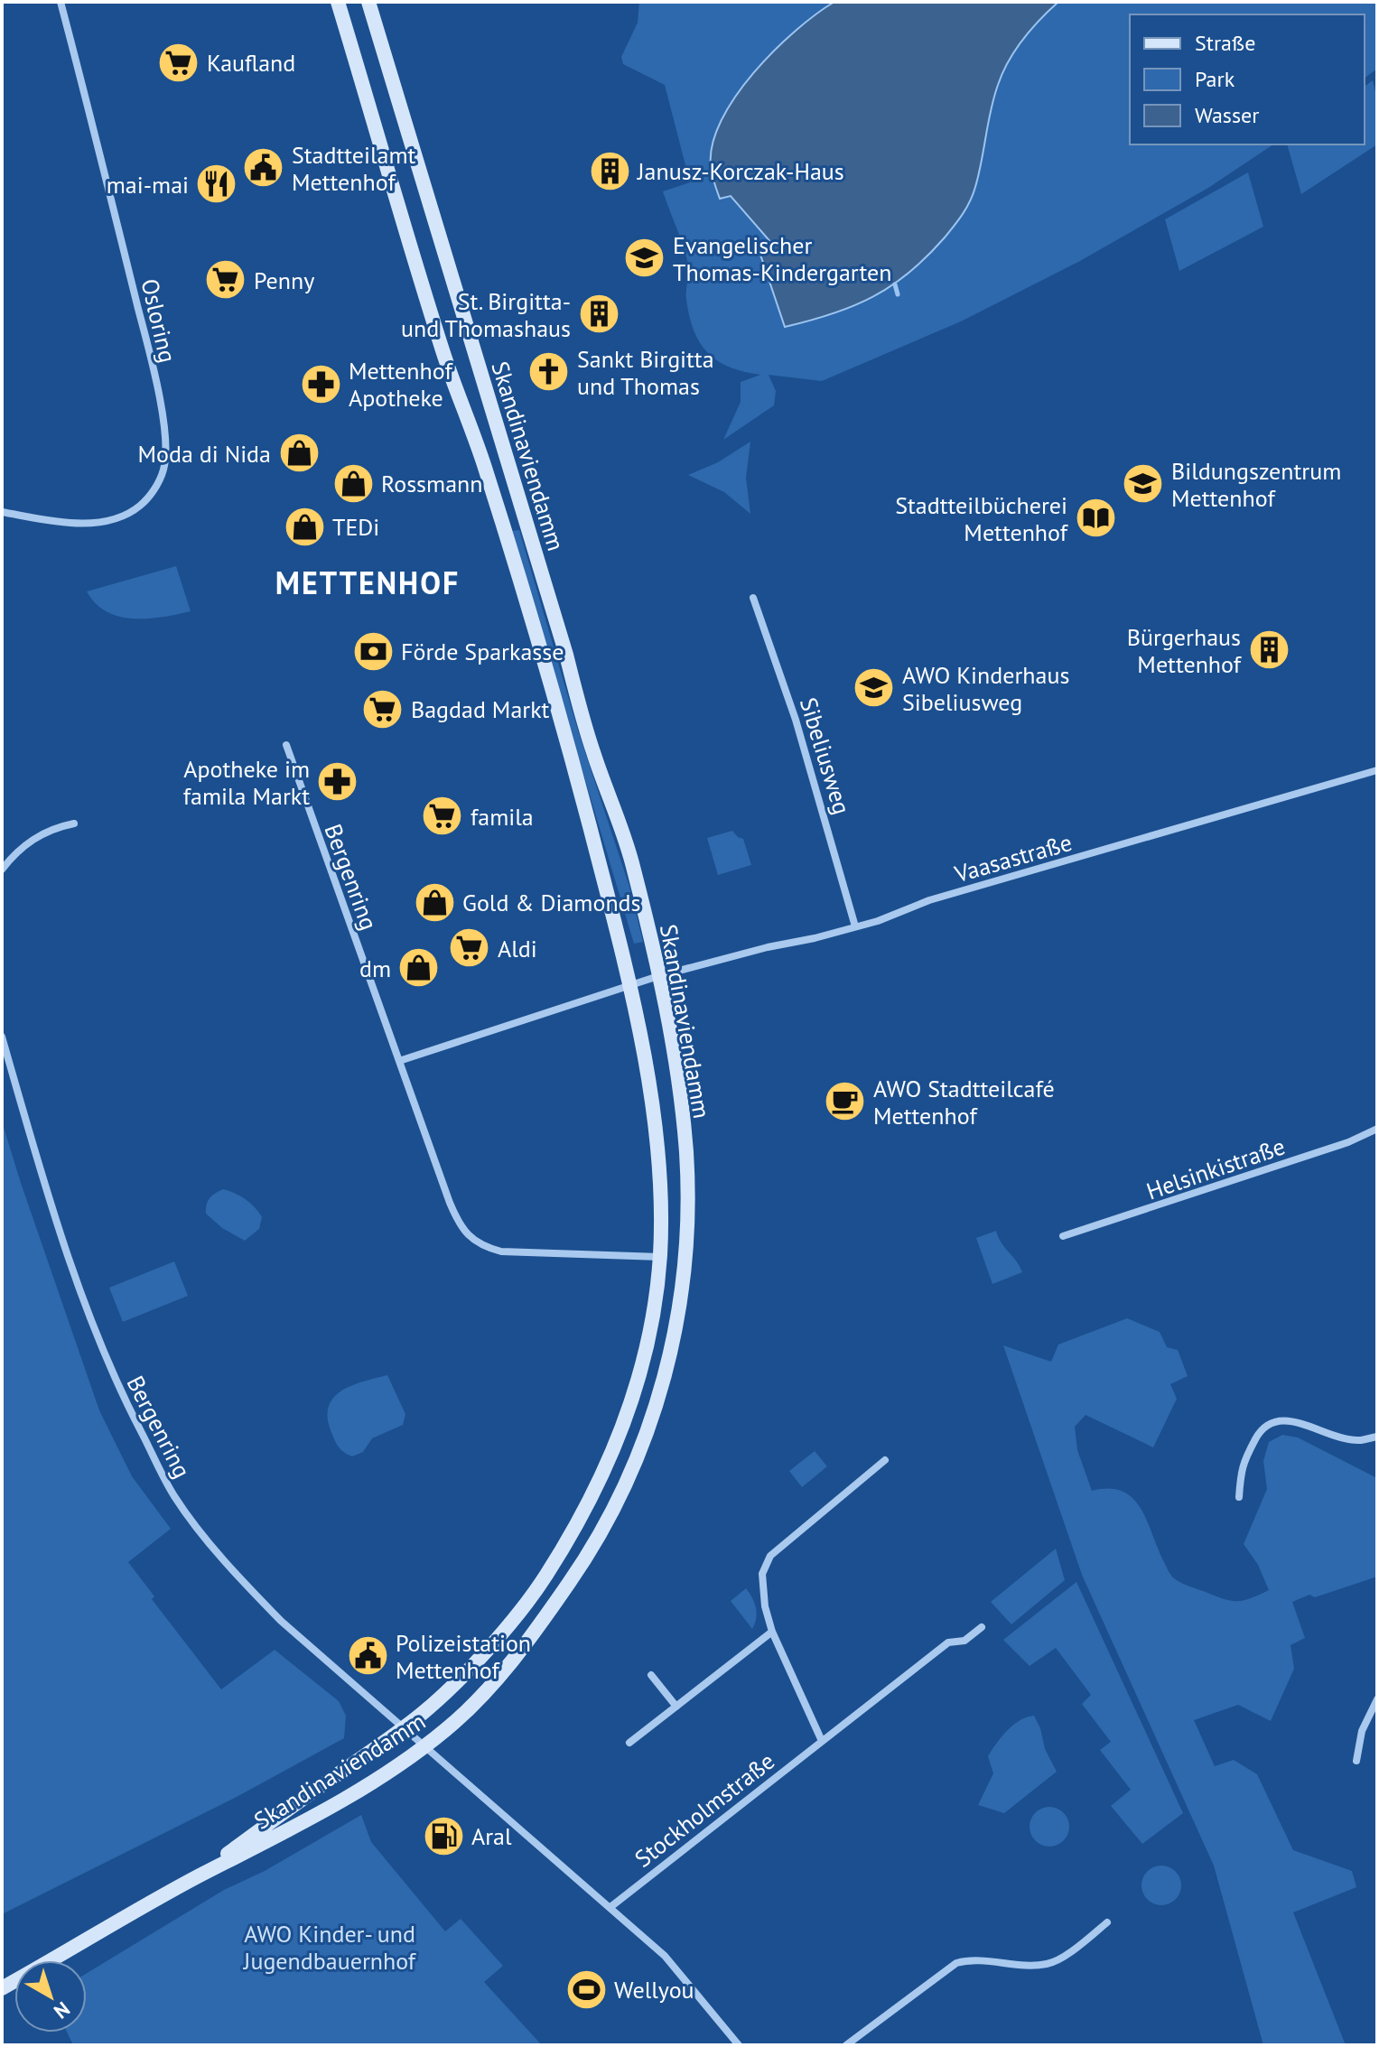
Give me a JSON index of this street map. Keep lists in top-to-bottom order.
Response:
{
  "streets": {
    "main road": ["Skandinaviendamm"],
    "street": [
      "Osloring",
      "Sibeliusweg",
      "Vaasastraße",
      "Bergenring",
      "Helsinkistraße",
      "Stockholmstraße"
    ]
  },
  "crossings": [
    ["Skandinaviendamm", "Vaasastraße"],
    ["Skandinaviendamm", "Bergenring"],
    ["Sibeliusweg", "Vaasastraße"]
  ],
  "districts": ["METTENHOF"],
  "parks": ["AWO Kinder- und Jugendbauernhof"],
  "places": {
    "supermarket": [
      "Kaufland",
      "Penny",
      "Bagdad Markt",
      "famila",
      "Aldi"
    ],
    "public building": ["Stadtteilamt Mettenhof", "Polizeistation Mettenhof"],
    "building": ["Janusz-Korczak-Haus", "St. Birgitta- und Thomashaus", "Bürgerhaus Mettenhof"],
    "restaurant": ["mai-mai"],
    "school or university": ["Evangelischer Thomas-Kindergarten", "Bildungszentrum Mettenhof", "AWO Kinderhaus Sibeliusweg"],
    "church": ["Sankt Birgitta und Thomas"],
    "pharmacy": ["Mettenhof Apotheke", "Apotheke im famila Markt"],
    "shop": [
      "Moda di Nida",
      "Rossmann",
      "TEDi",
      "Gold & Diamonds",
      "dm"
    ],
    "library": ["Stadtteilbücherei Mettenhof"],
    "bank": ["Förde Sparkasse"],
    "cafe": ["AWO Stadtteilcafé Mettenhof"],
    "fuel station": ["Aral"],
    "sports": ["Wellyou"]
  },
  "legend": ["Straße", "Park", "Wasser"],
  "north": "bottom right"
}
